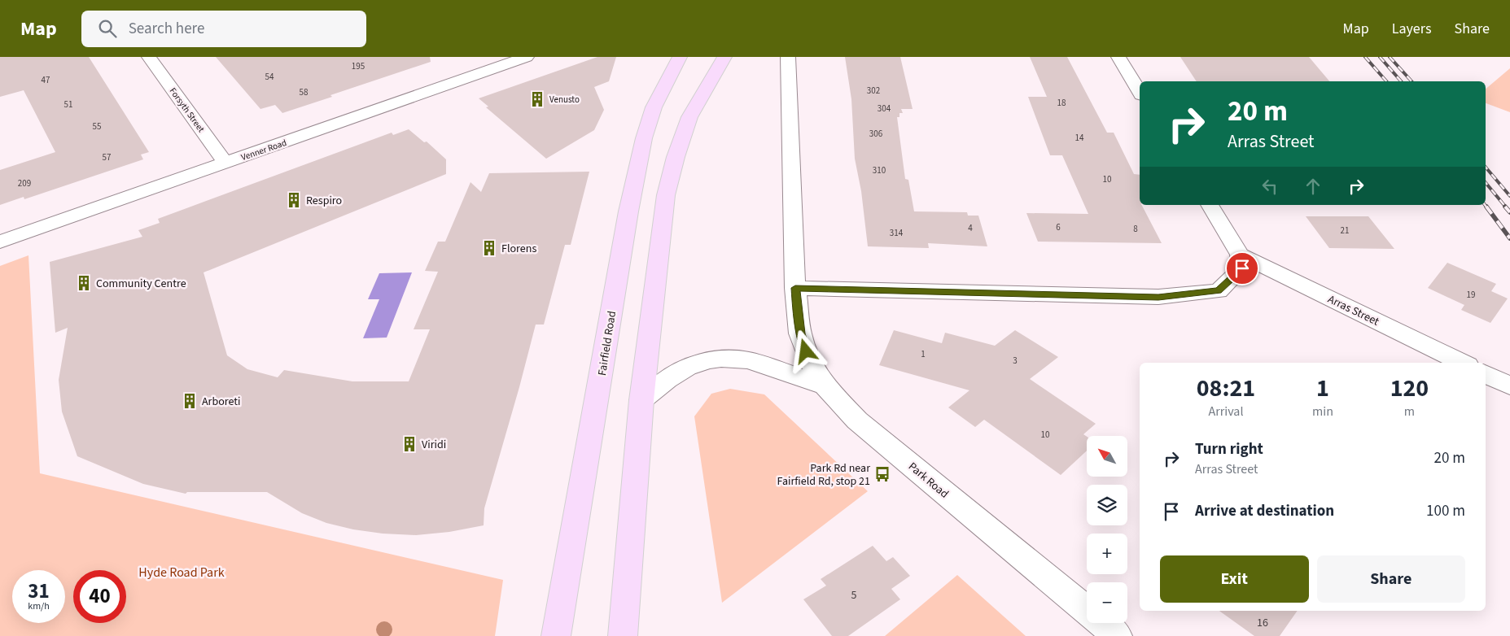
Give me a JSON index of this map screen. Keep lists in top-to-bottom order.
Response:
{
  "streets": {
    "main road": ["Fairfield Road"],
    "street": [
      "Forsyth Street",
      "Venner Road",
      "Arras Street",
      "Park Road"
    ]
  },
  "crossings": [
    ["Forsyth Street", "Venner Road"]
  ],
  "parks": ["Hyde Road Park"],
  "places": {
    "building": [
      "Venusto",
      "Respiro",
      "Florens",
      "Community Centre",
      "Arboreti",
      "Viridi"
    ],
    "bus stop": ["Park Rd near Fairfield Rd, stop 21"]
  },
  "house_numbers": [
    "195",
    "54",
    "47",
    "302",
    "58",
    "18",
    "51",
    "304",
    "55",
    "306",
    "14",
    "57",
    "310",
    "10",
    "209",
    "6",
    "4",
    "8",
    "21",
    "314",
    "19",
    "1",
    "3",
    "10",
    "5",
    "16"
  ],
  "north": "top left",
  "page": {
    "header": "Map",
    "search": "Search here",
    "nav": ["Map", "Layers", "Share"],
    "turn": ["20 m", "Arras Street"],
    "eta": [
      "08:21",
      "Arrival",
      "1",
      "min",
      "120",
      "m"
    ],
    "list": [
      {
        "name": "Turn right",
        "note": "Arras Street",
        "value": "20 m"
      },
      {
        "name": "Arrive at destination",
        "value": "100 m"
      }
    ],
    "map_buttons": ["+", "−"],
    "buttons": ["Exit", "Share"],
    "speed": "31 km/h",
    "limit": "40"
  }
}
